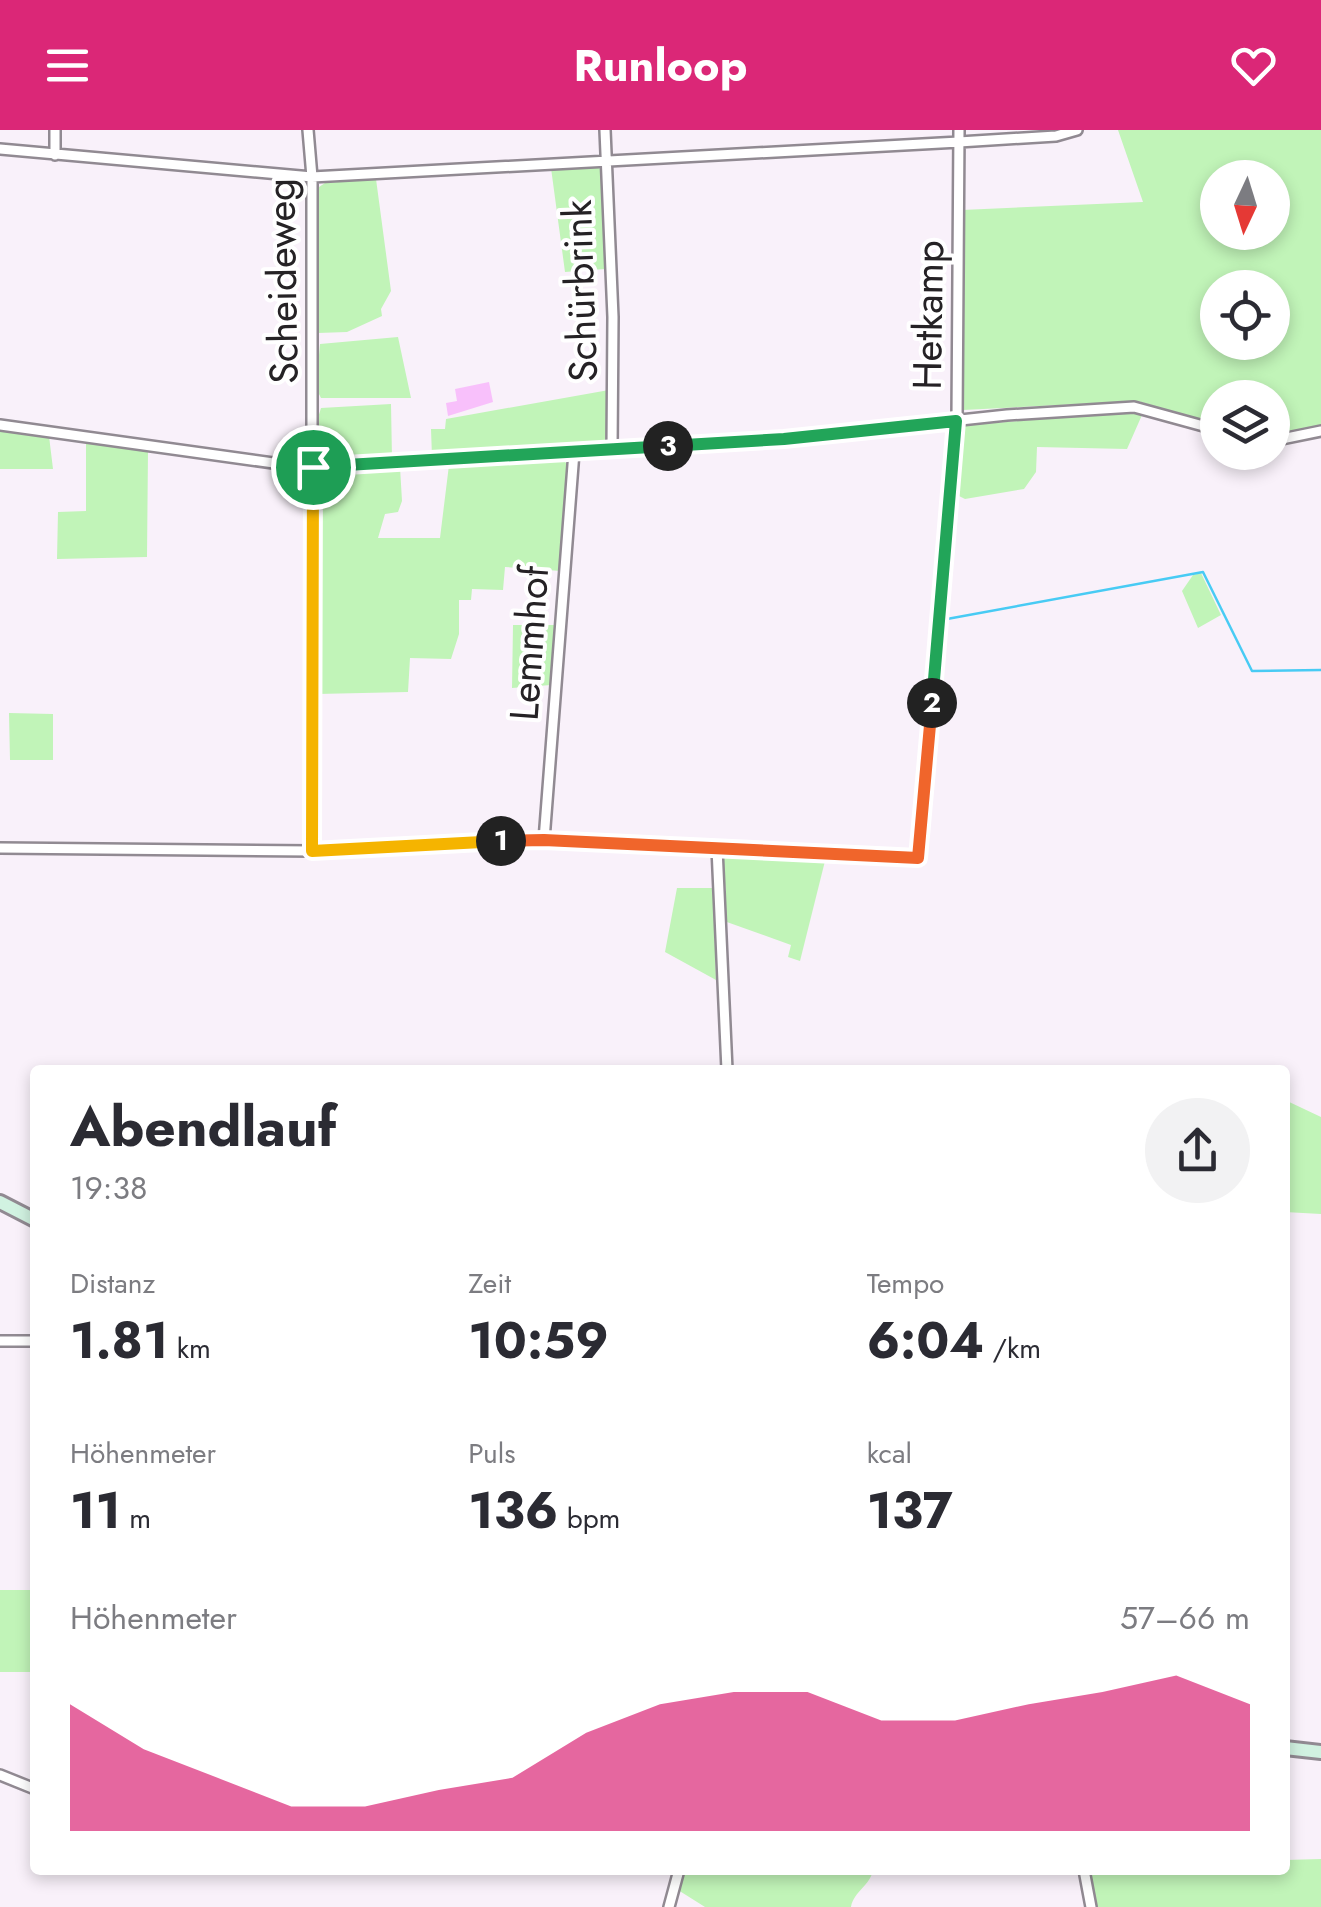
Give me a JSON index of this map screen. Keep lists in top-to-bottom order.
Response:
{
  "streets": {
    "street": [
      "Scheideweg",
      "Schürbrink",
      "Hetkamp",
      "Lemmhof"
    ]
  },
  "north": "bottom",
  "page": {
    "header": "Runloop",
    "pins": ["3", "2", "1"],
    "heading": ["Abendlauf", "19:38"],
    "stats": [
      ["Distanz", "1.81 km"],
      ["Zeit", "10:59"],
      ["Tempo", "6:04 /km"],
      ["Höhenmeter", "11 m"],
      ["Puls", "136 bpm"],
      ["kcal", "137"]
    ],
    "chart": ["Höhenmeter", "57–66 m"]
  }
}
